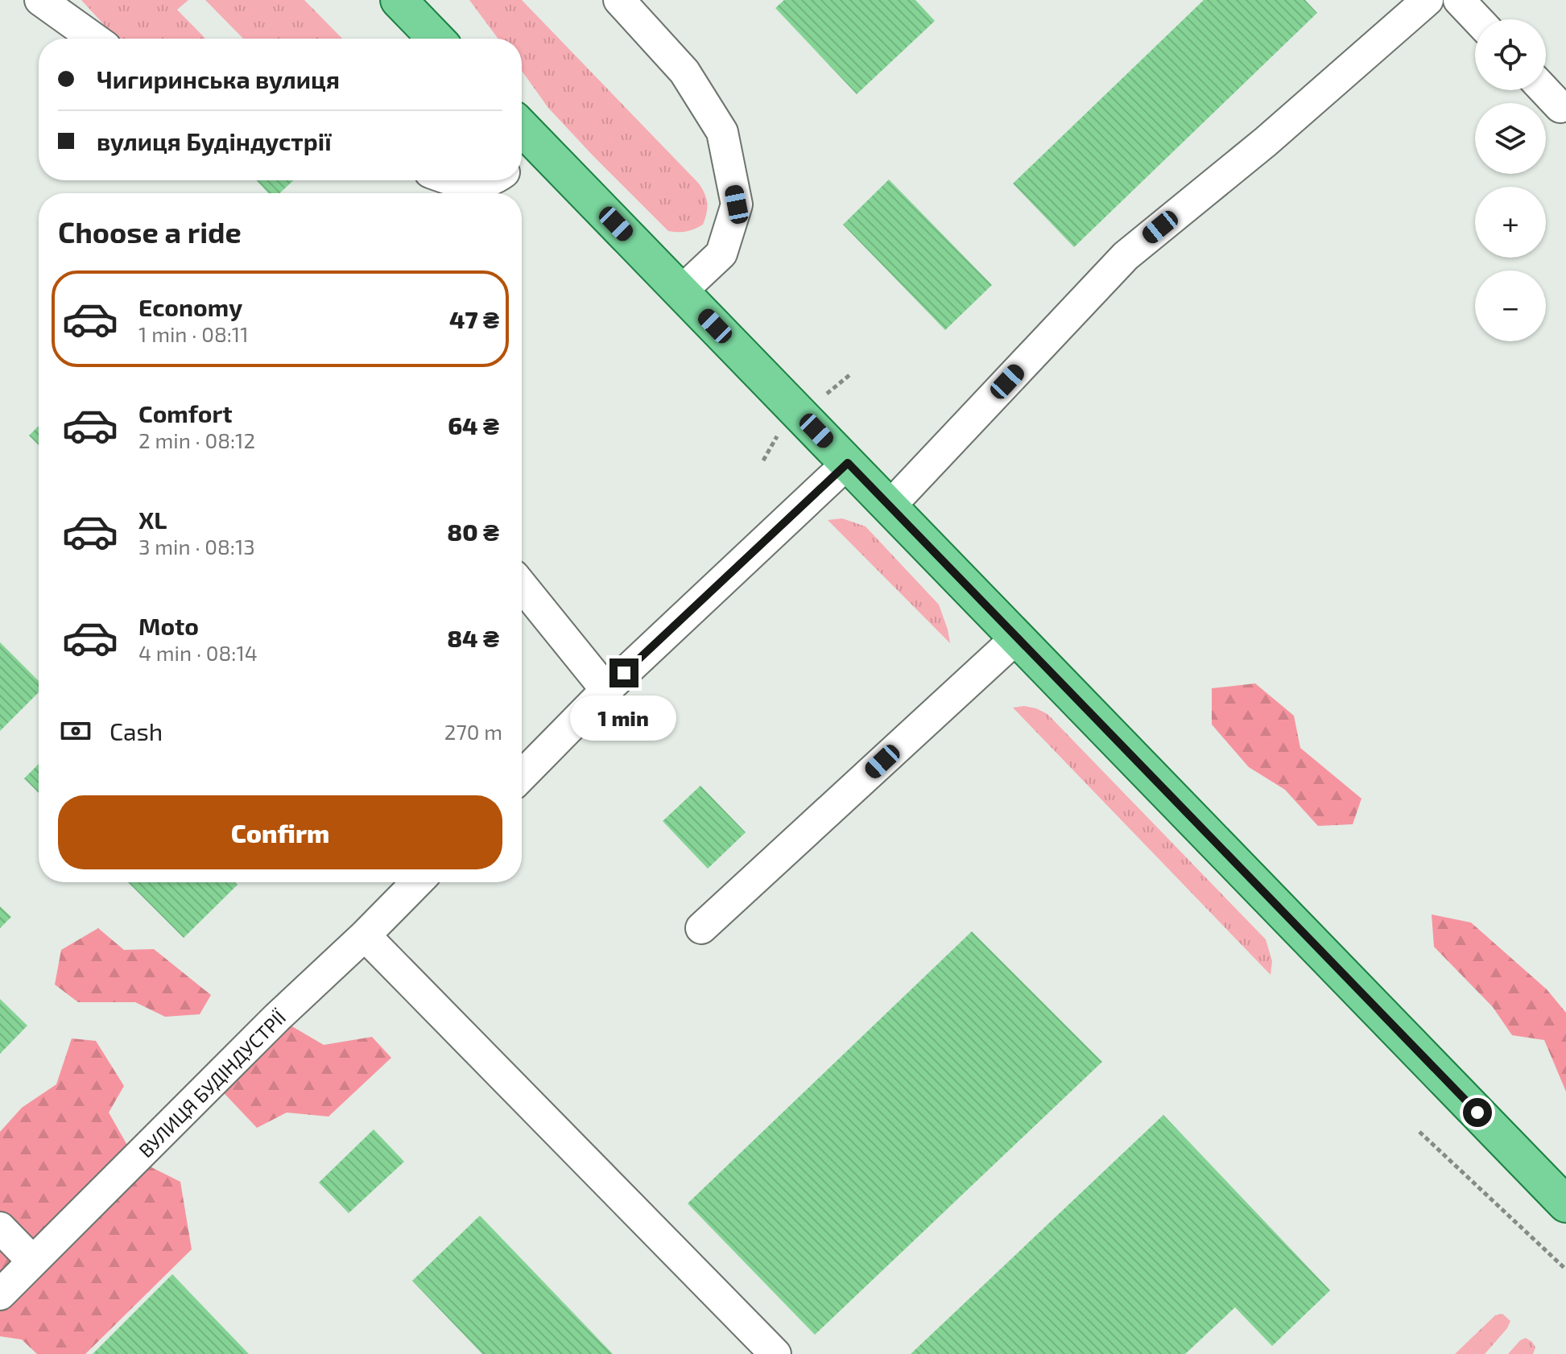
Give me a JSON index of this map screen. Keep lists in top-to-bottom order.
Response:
{
  "streets": {
    "street": ["ВУЛИЦЯ БУДІНДУСТРІЇ"]
  },
  "page": {
    "map_buttons": ["+", "−"],
    "banner": ["Чигиринська вулиця", "вулиця Будіндустрії"],
    "heading": "Choose a ride",
    "list": [
      {
        "name": "Economy",
        "note": "1 min · 08:11",
        "value": "47 ₴"
      },
      {
        "name": "Comfort",
        "note": "2 min · 08:12",
        "value": "64 ₴"
      },
      {
        "name": "XL",
        "note": "3 min · 08:13",
        "value": "80 ₴"
      },
      {
        "name": "Moto",
        "note": "4 min · 08:14",
        "value": "84 ₴"
      }
    ],
    "bubble": "1 min",
    "pay": ["Cash", "270 m"],
    "buttons": "Confirm"
  }
}
